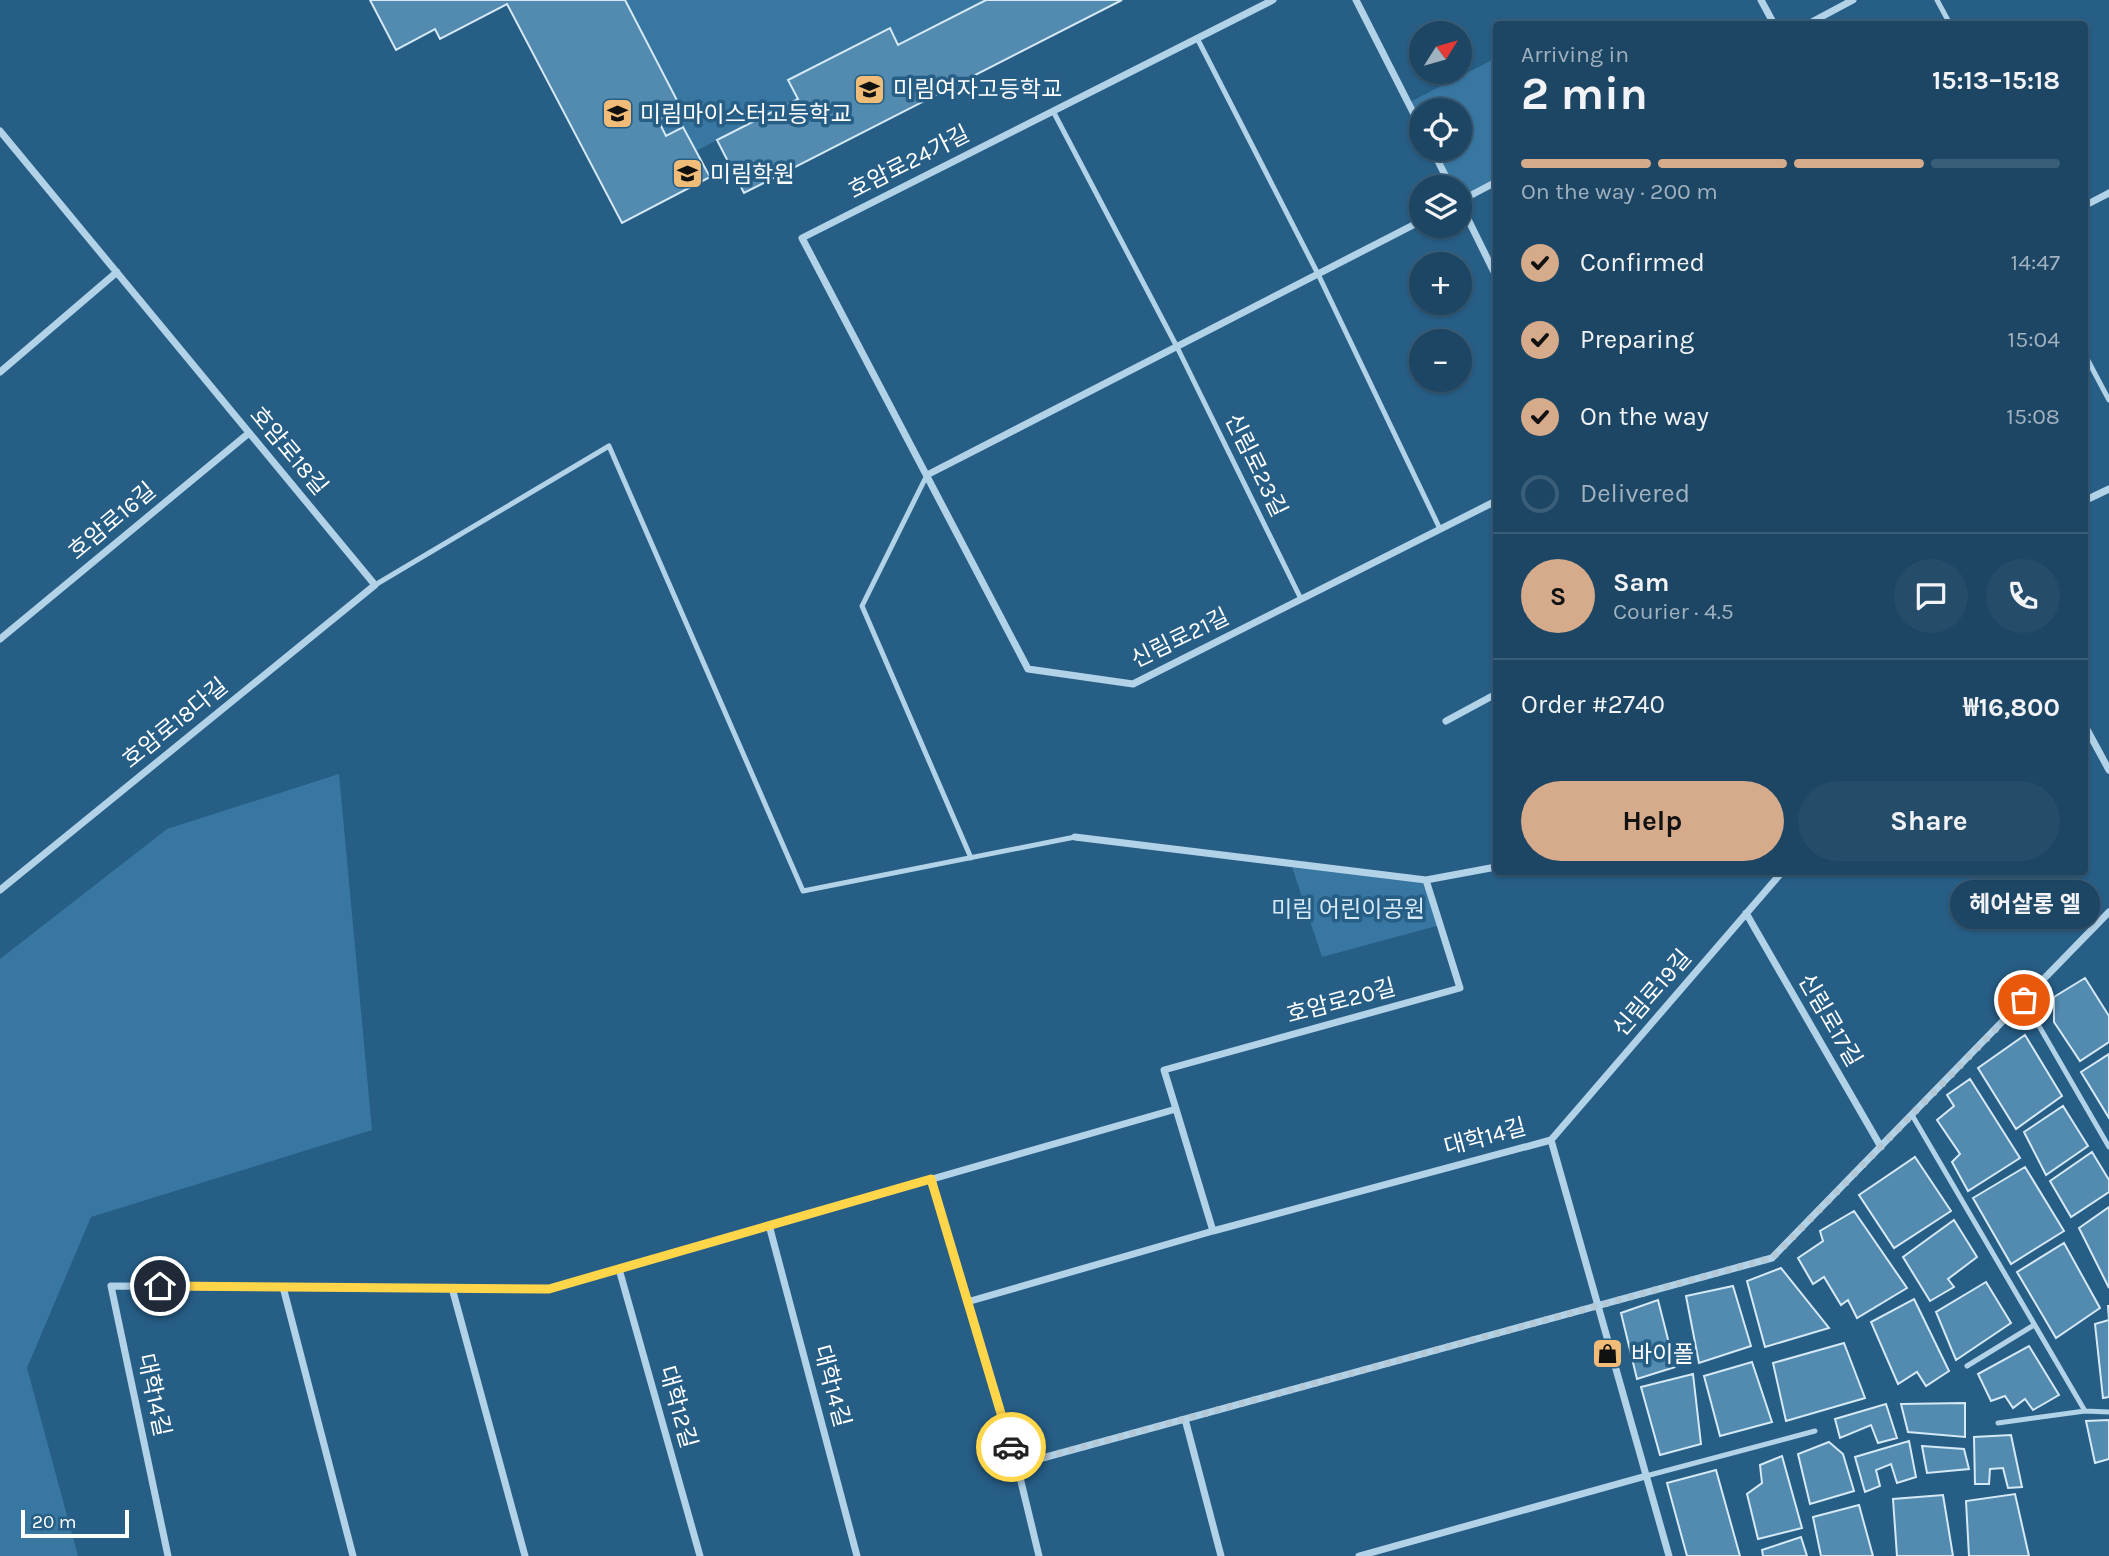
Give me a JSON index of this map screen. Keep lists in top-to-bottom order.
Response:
{
  "streets": {
    "street": [
      "호암로24가길",
      "호암로18길",
      "호암로16길",
      "신림로21길",
      "호암로18다길",
      "신림로19길",
      "호암로20길",
      "신림로17길",
      "대학14길",
      "대학12길"
    ],
    "lane": ["신림로23길"]
  },
  "crossings": [
    ["호암로24가길", "신림로23길"],
    ["호암로24가길", "신림로21길"],
    ["호암로18길", "호암로16길"],
    ["호암로18길", "호암로18다길"],
    ["신림로23길", "신림로21길"],
    ["신림로19길", "신림로17길"],
    ["신림로19길", "대학14길"],
    ["호암로20길", "대학14길"],
    ["대학14길", "대학12길"]
  ],
  "parks": ["미림 어린이공원"],
  "places": {
    "school or university": ["미림여자고등학교", "미림마이스터고등학교", "미림학원"],
    "other": ["헤어살롱 엘"],
    "shop": ["바이폴"]
  },
  "scale_bar": "20 m",
  "north": "top right",
  "page": {
    "map_buttons": ["+", "−"],
    "heading": ["2 min", "Arriving in", "15:13–15:18"],
    "panel": [
      "Sam",
      "Courier · 4.5",
      "Order #2740",
      "₩16,800"
    ],
    "bar": "On the way · 200 m",
    "list": [
      ["Confirmed", "14:47"],
      ["Preparing", "15:04"],
      ["On the way", "15:08"],
      "Delivered"
    ],
    "round": "S",
    "buttons": ["Help", "Share"],
    "bubble": "헤어살롱 엘",
    "scale": "20 m"
  }
}
